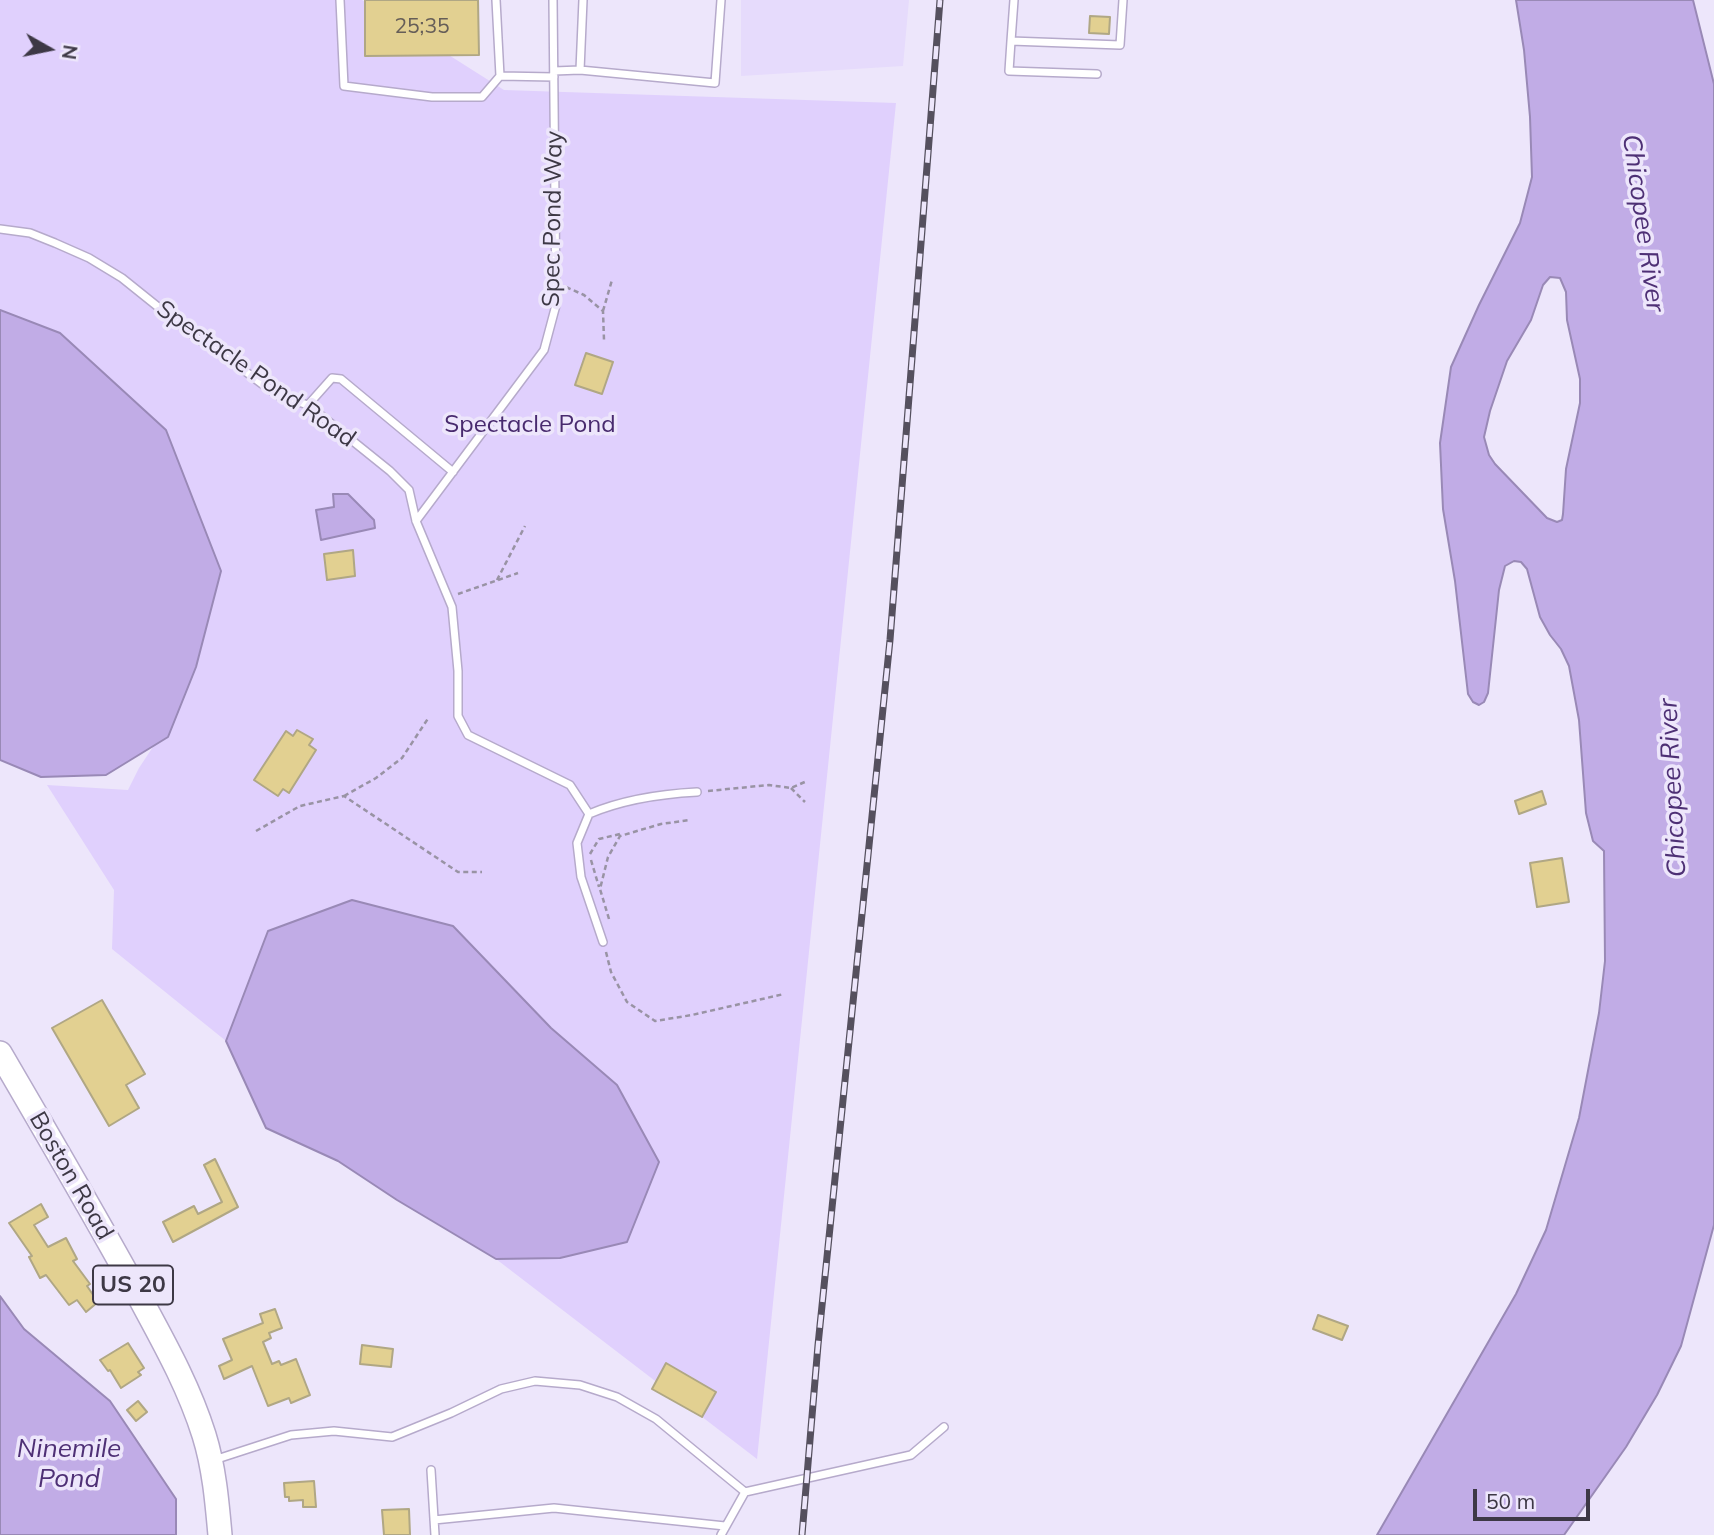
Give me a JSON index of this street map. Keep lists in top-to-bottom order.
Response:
{
  "streets": {
    "main road": ["Boston Road", "US 20"],
    "lane": ["Spec Pond Way", "Spectacle Pond Road"]
  },
  "crossings": [
    ["Spec Pond Way", "Spectacle Pond Road"]
  ],
  "water": ["Chicopee River", "Ninemile Pond"],
  "parks": ["Spectacle Pond"],
  "house_numbers": ["25;35"],
  "scale_bar": "50 m",
  "north": "right"
}
